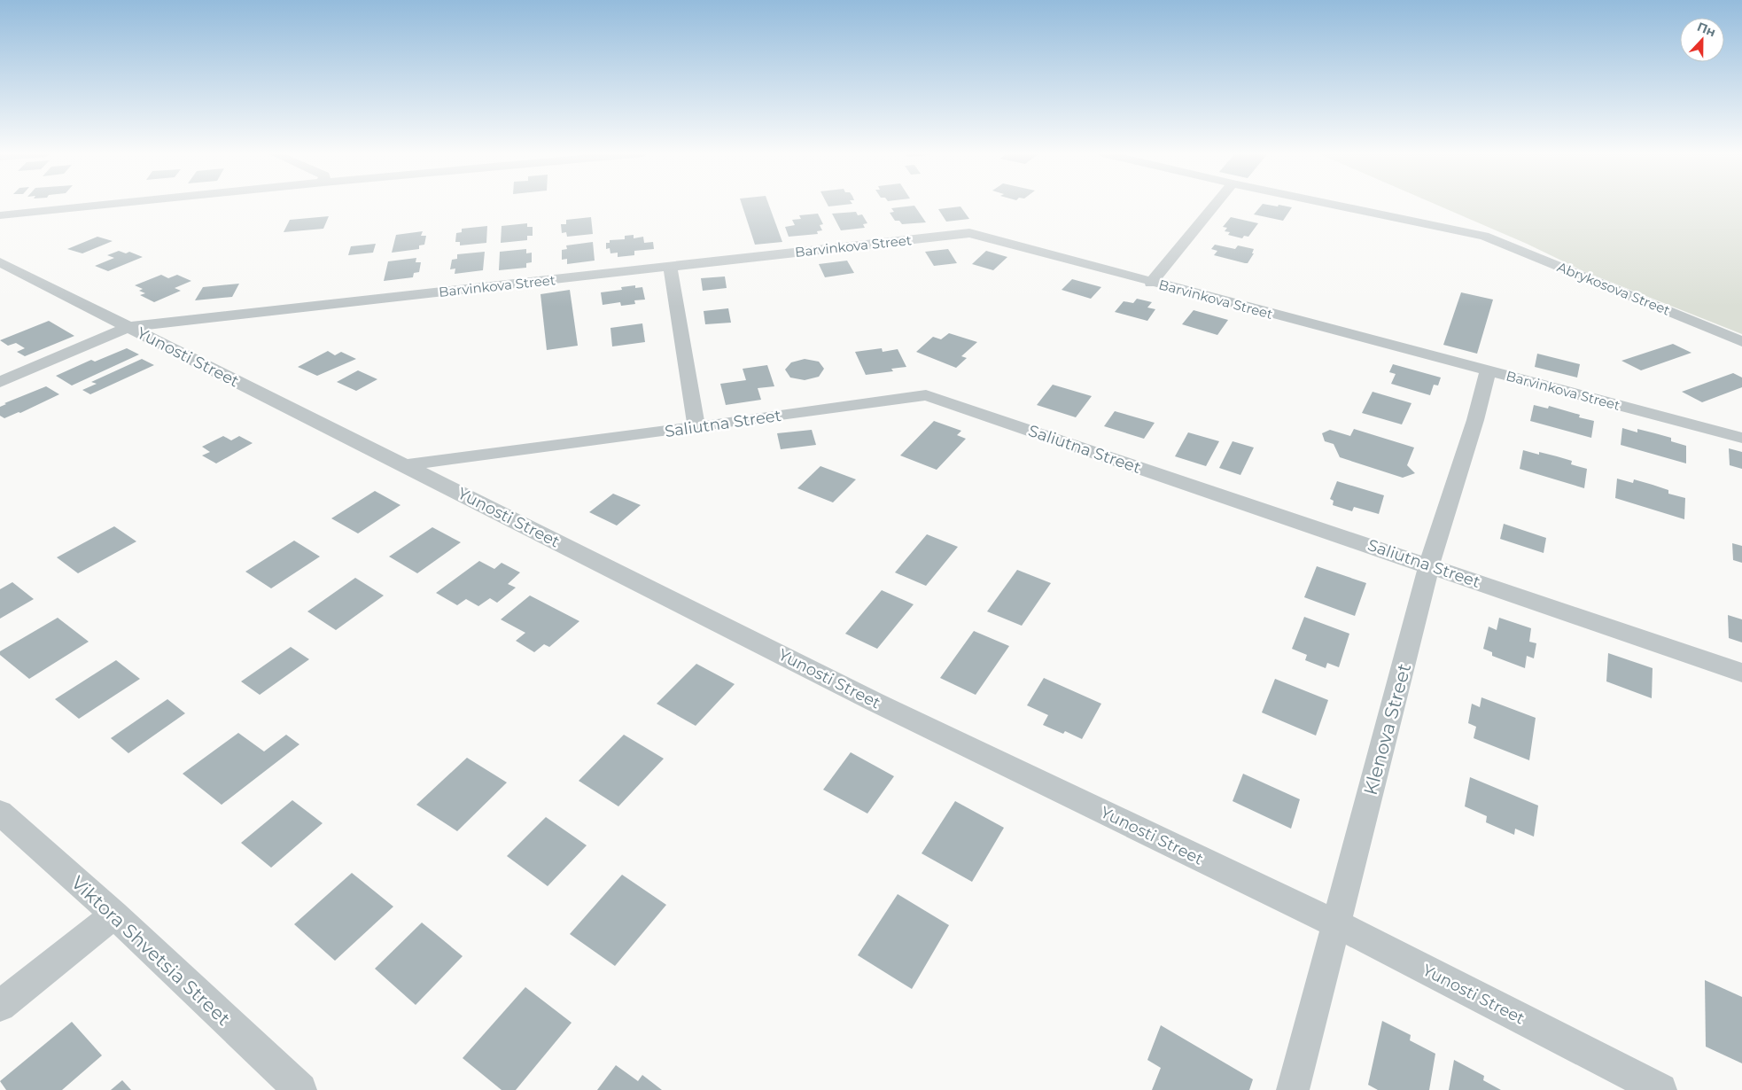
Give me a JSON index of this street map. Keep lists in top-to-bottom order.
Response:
{
  "streets": {
    "street": [
      "Barvinkova Street",
      "Abrykosova Street",
      "Yunosti Street",
      "Saliutna Street",
      "Klenova Street",
      "Viktora Shvetsia Street"
    ]
  },
  "crossings": [
    ["Barvinkova Street", "Yunosti Street"],
    ["Barvinkova Street", "Klenova Street"],
    ["Yunosti Street", "Saliutna Street"],
    ["Yunosti Street", "Klenova Street"],
    ["Saliutna Street", "Klenova Street"]
  ],
  "north": "top"
}
